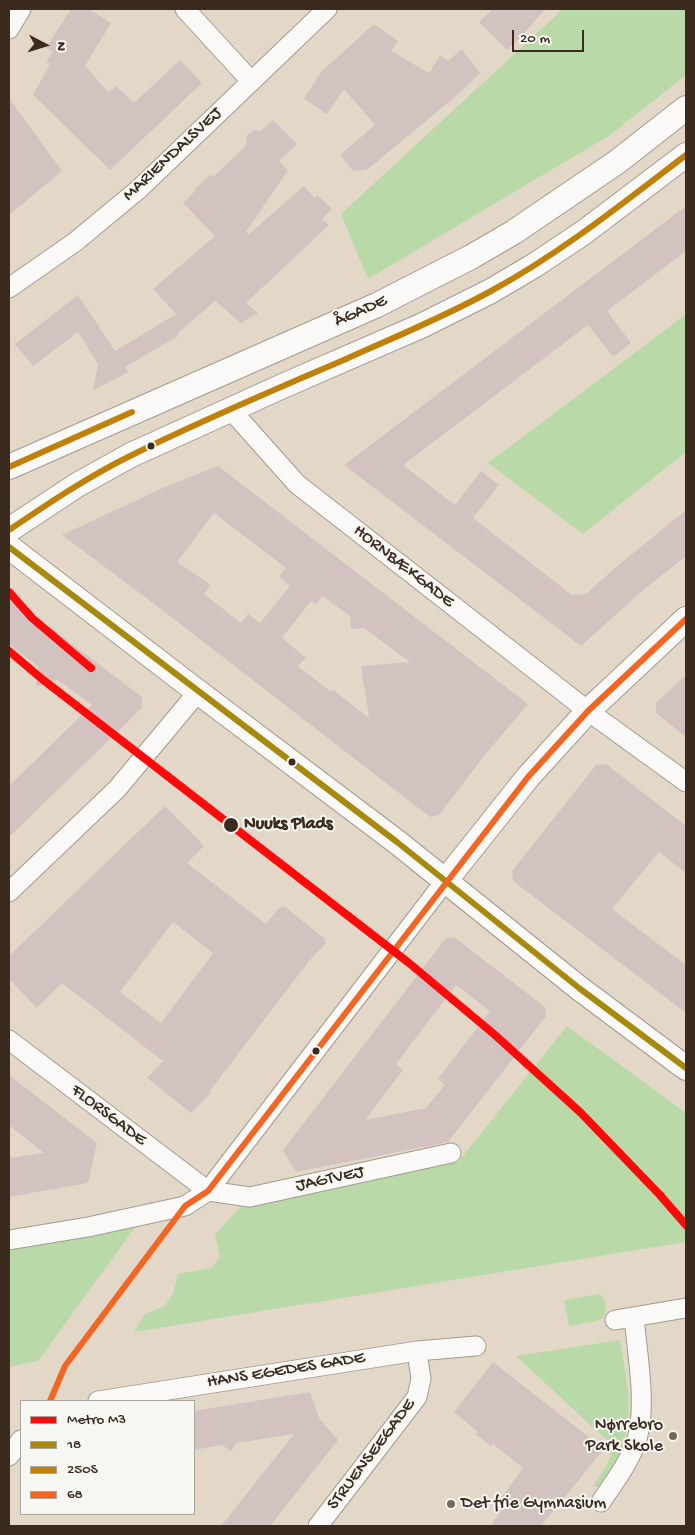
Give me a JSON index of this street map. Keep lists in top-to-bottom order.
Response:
{
  "streets": {
    "street": [
      "MARIENDALSVEJ",
      "ÅGADE",
      "HORNBÆKGADE",
      "FLORSGADE",
      "JAGTVEJ",
      "HANS EGEDES GADE",
      "STRUENSEEGADE"
    ]
  },
  "crossings": [
    ["ÅGADE", "HORNBÆKGADE"],
    ["FLORSGADE", "JAGTVEJ"],
    ["HANS EGEDES GADE", "STRUENSEEGADE"]
  ],
  "places": ["Nuuks Plads", "Nørrebro Park Skole", "Det frie Gymnasium"],
  "lines": [
    "transit line 250S",
    "transit line 18",
    "metro line M3",
    "transit line 68"
  ],
  "legend": [
    "Metro M3",
    "18",
    "250S",
    "68"
  ],
  "scale_bar": "20 m",
  "north": "right"
}
